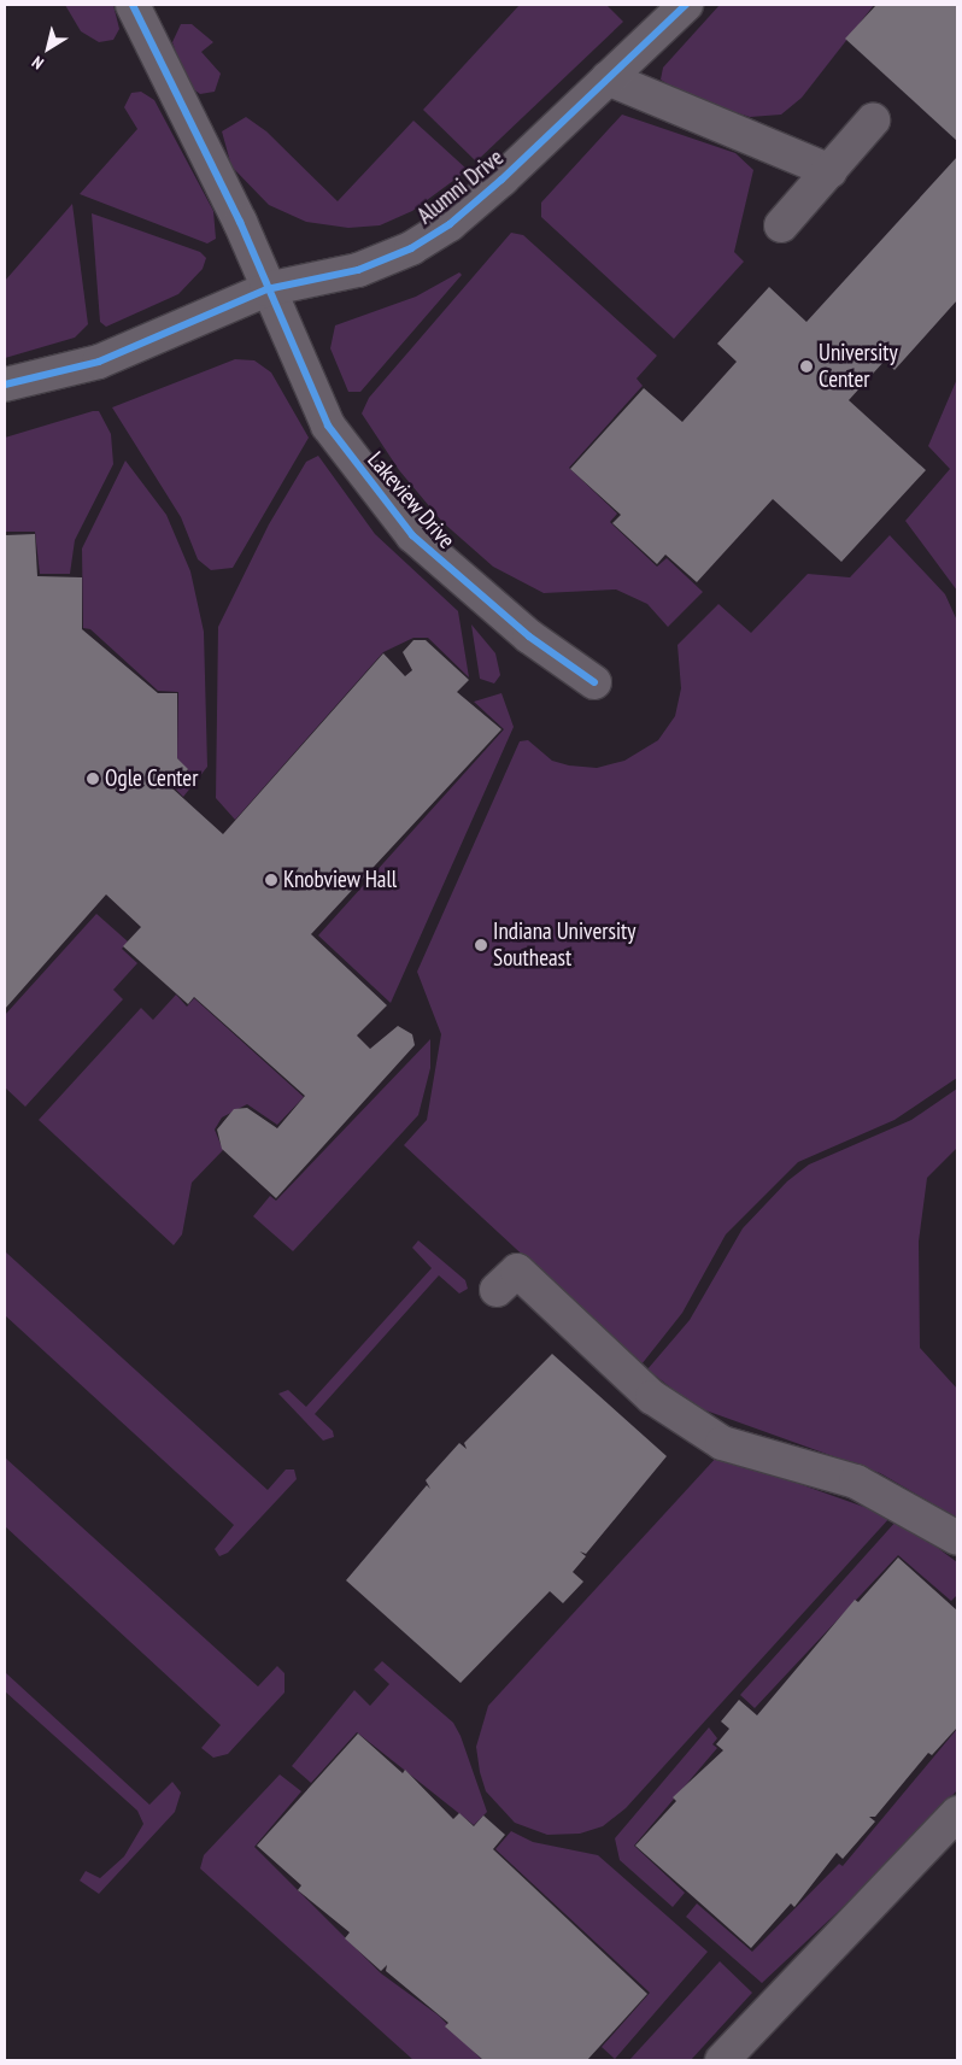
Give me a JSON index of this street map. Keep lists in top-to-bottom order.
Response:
{
  "streets": {
    "street": ["Alumni Drive", "Lakeview Drive"]
  },
  "crossings": [
    ["Alumni Drive", "Lakeview Drive"]
  ],
  "places": [
    "University Center",
    "Ogle Center",
    "Knobview Hall",
    "Indiana University Southeast"
  ],
  "north": "bottom left"
}
